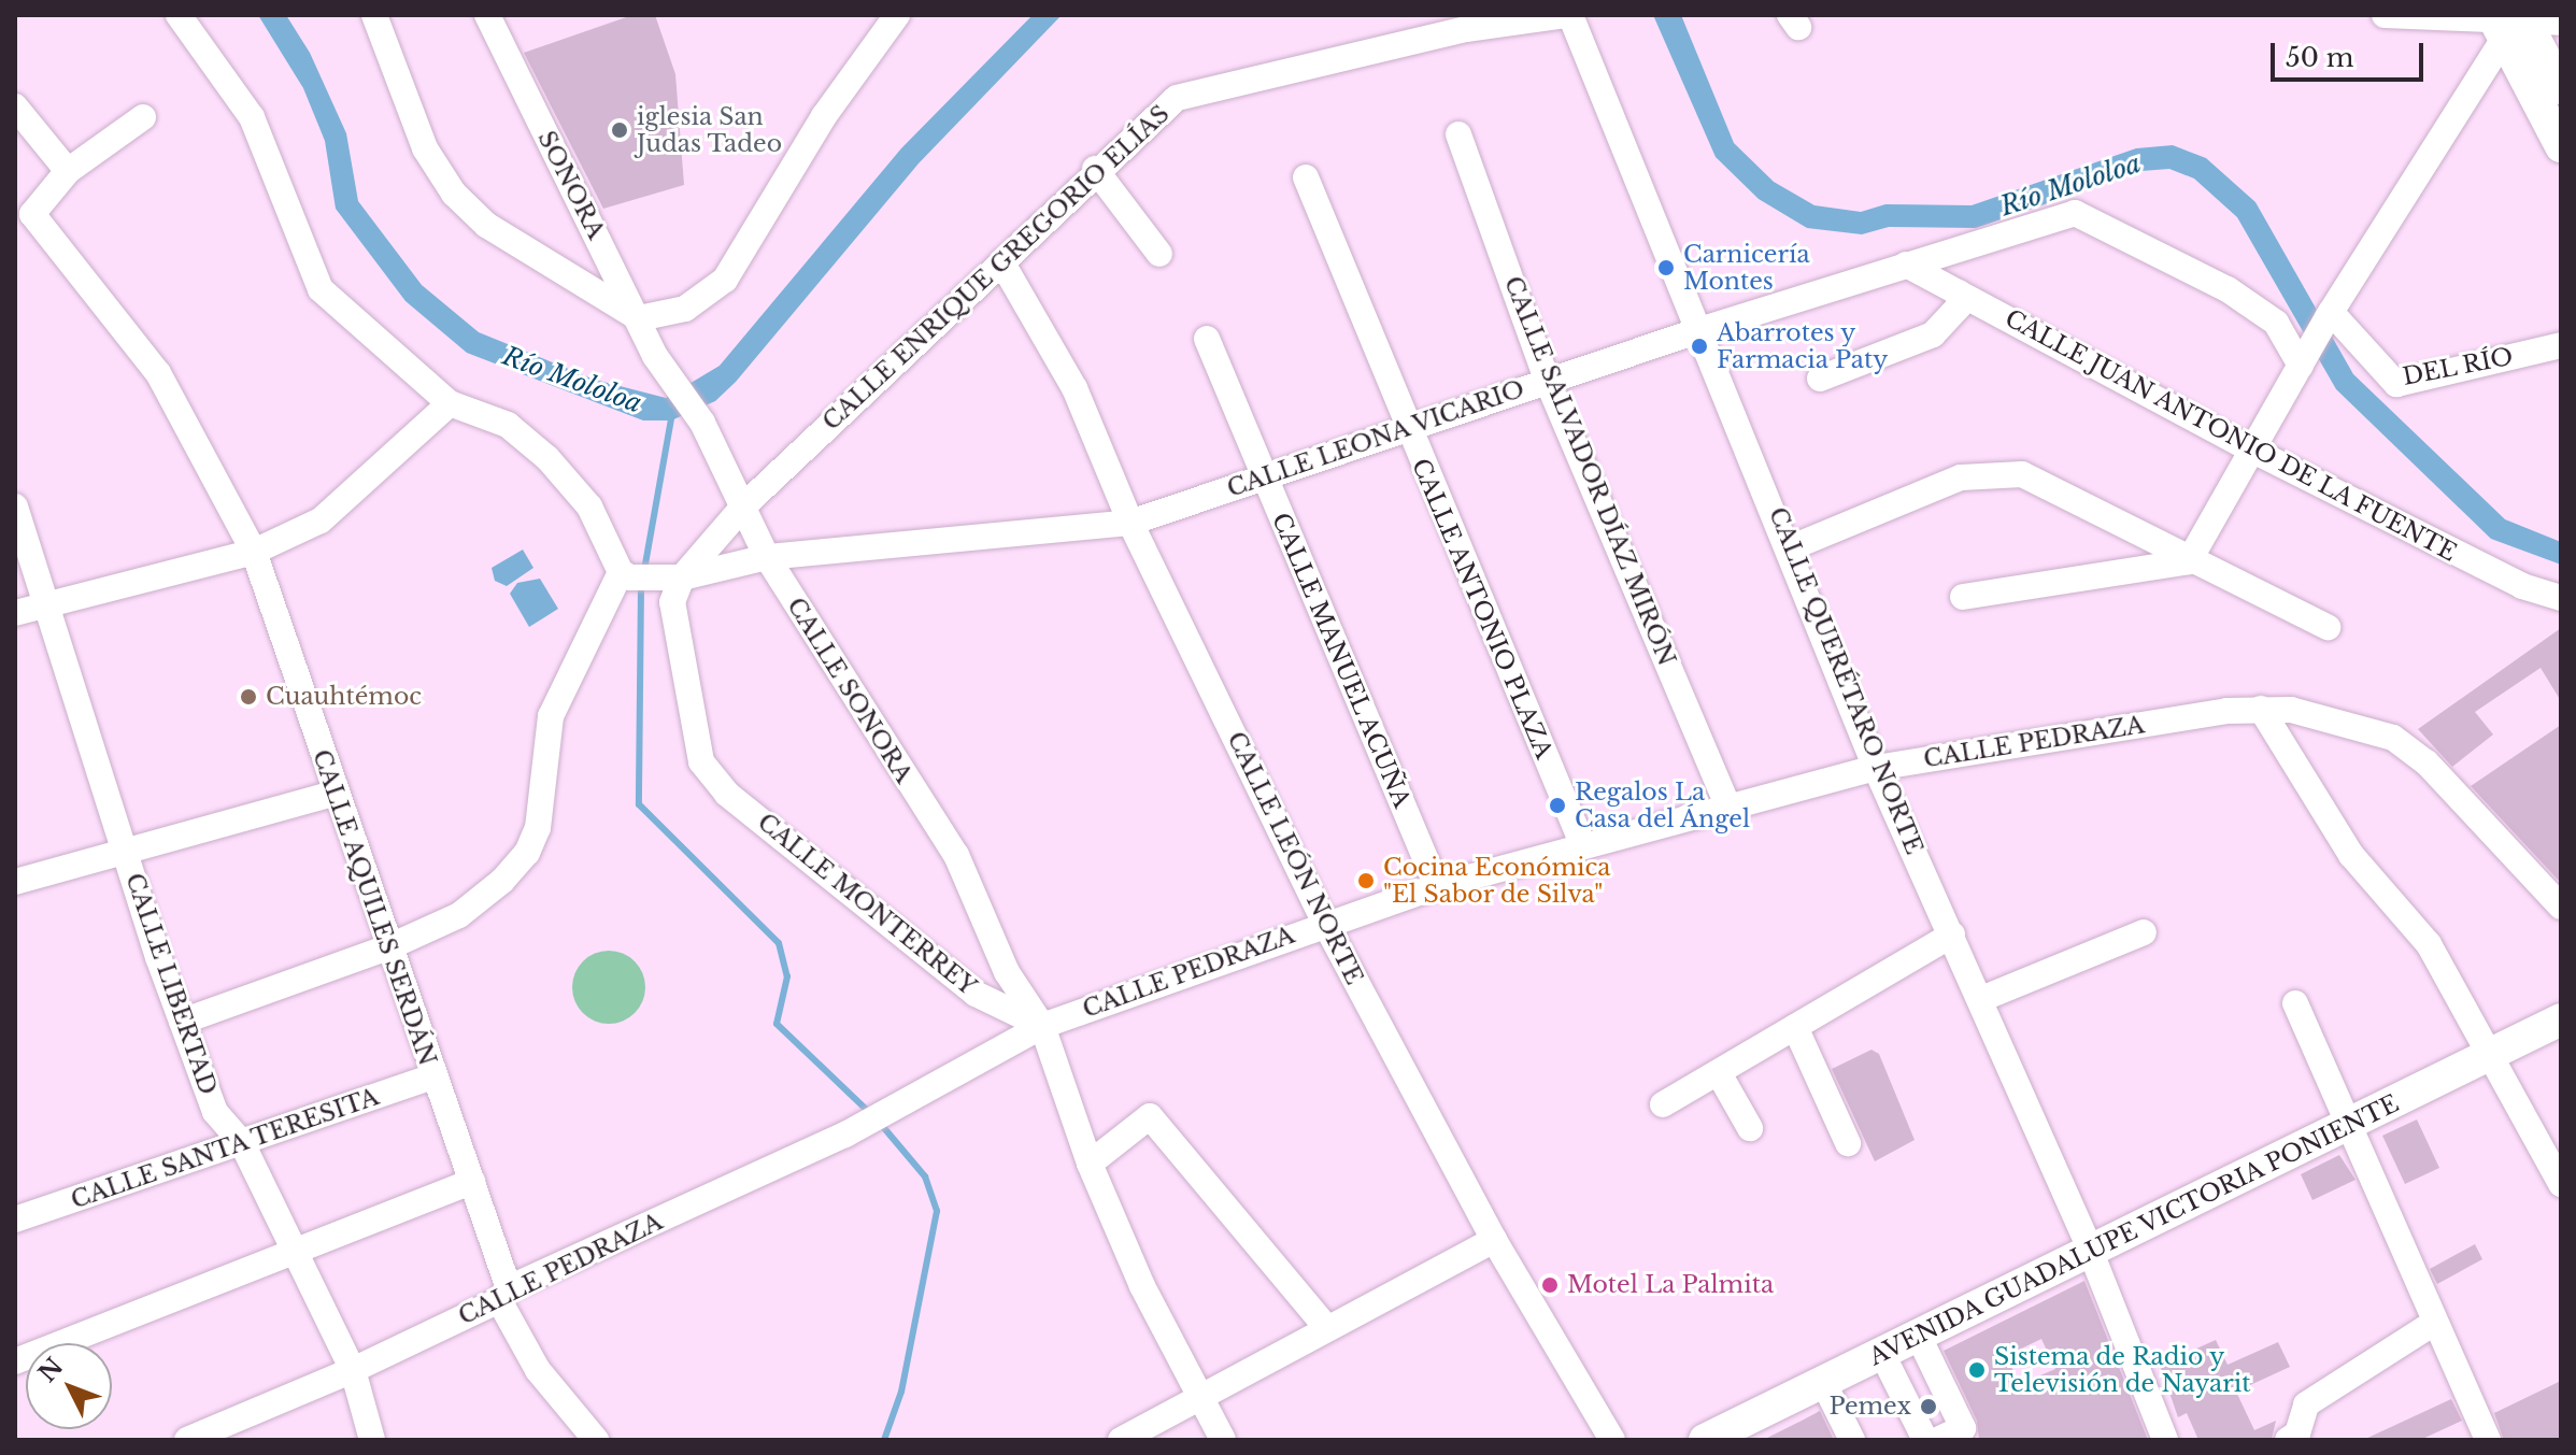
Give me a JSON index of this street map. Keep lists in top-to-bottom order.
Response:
{
  "streets": {
    "main road": ["AVENIDA GUADALUPE VICTORIA PONIENTE"],
    "street": [
      "SONORA",
      "CALLE ENRIQUE GREGORIO ELÍAS",
      "DEL RÍO",
      "CALLE JUAN ANTONIO DE LA FUENTE",
      "CALLE LEONA VICARIO",
      "CALLE SALVADOR DÍAZ MIRÓN",
      "CALLE ANTONIO PLAZA",
      "CALLE MANUEL ACUÑA",
      "CALLE QUERÉTARO NORTE",
      "CALLE SONORA",
      "CALLE PEDRAZA",
      "CALLE LEÓN NORTE",
      "CALLE MONTERREY",
      "CALLE AQUILES SERDÁN",
      "CALLE LIBERTAD",
      "CALLE SANTA TERESITA"
    ]
  },
  "crossings": [
    ["SONORA", "CALLE SONORA"],
    ["CALLE ENRIQUE GREGORIO ELÍAS", "CALLE LEONA VICARIO"],
    ["CALLE ENRIQUE GREGORIO ELÍAS", "CALLE QUERÉTARO NORTE"],
    ["CALLE ENRIQUE GREGORIO ELÍAS", "CALLE SONORA"],
    ["CALLE ENRIQUE GREGORIO ELÍAS", "CALLE LEÓN NORTE"],
    ["CALLE ENRIQUE GREGORIO ELÍAS", "CALLE MONTERREY"],
    ["CALLE JUAN ANTONIO DE LA FUENTE", "CALLE LEONA VICARIO"],
    ["CALLE LEONA VICARIO", "CALLE SALVADOR DÍAZ MIRÓN"],
    ["CALLE LEONA VICARIO", "CALLE ANTONIO PLAZA"],
    ["CALLE LEONA VICARIO", "CALLE MANUEL ACUÑA"],
    ["CALLE LEONA VICARIO", "CALLE QUERÉTARO NORTE"],
    ["CALLE LEONA VICARIO", "CALLE SONORA"],
    ["CALLE LEONA VICARIO", "CALLE LEÓN NORTE"],
    ["CALLE LEONA VICARIO", "CALLE MONTERREY"],
    ["CALLE SALVADOR DÍAZ MIRÓN", "CALLE PEDRAZA"],
    ["CALLE ANTONIO PLAZA", "CALLE PEDRAZA"],
    ["CALLE MANUEL ACUÑA", "CALLE PEDRAZA"],
    ["CALLE QUERÉTARO NORTE", "CALLE PEDRAZA"],
    ["CALLE QUERÉTARO NORTE", "AVENIDA GUADALUPE VICTORIA PONIENTE"],
    ["CALLE SONORA", "CALLE PEDRAZA"],
    ["CALLE SONORA", "CALLE MONTERREY"],
    ["CALLE PEDRAZA", "CALLE LEÓN NORTE"],
    ["CALLE PEDRAZA", "CALLE MONTERREY"],
    ["CALLE PEDRAZA", "CALLE AQUILES SERDÁN"],
    ["CALLE PEDRAZA", "CALLE LIBERTAD"],
    ["CALLE AQUILES SERDÁN", "CALLE SANTA TERESITA"],
    ["CALLE LIBERTAD", "CALLE SANTA TERESITA"]
  ],
  "water": ["Río Mololoa"],
  "places": [
    "iglesia San Judas Tadeo",
    "Carnicería Montes",
    "Abarrotes y Farmacia Paty",
    "Cuauhtémoc",
    "Regalos La Casa del Ángel",
    "Cocina Económica \"El Sabor de Silva\"",
    "Motel La Palmita",
    "Sistema de Radio y Televisión de Nayarit",
    "Pemex"
  ],
  "scale_bar": "50 m",
  "north": "top left"
}
